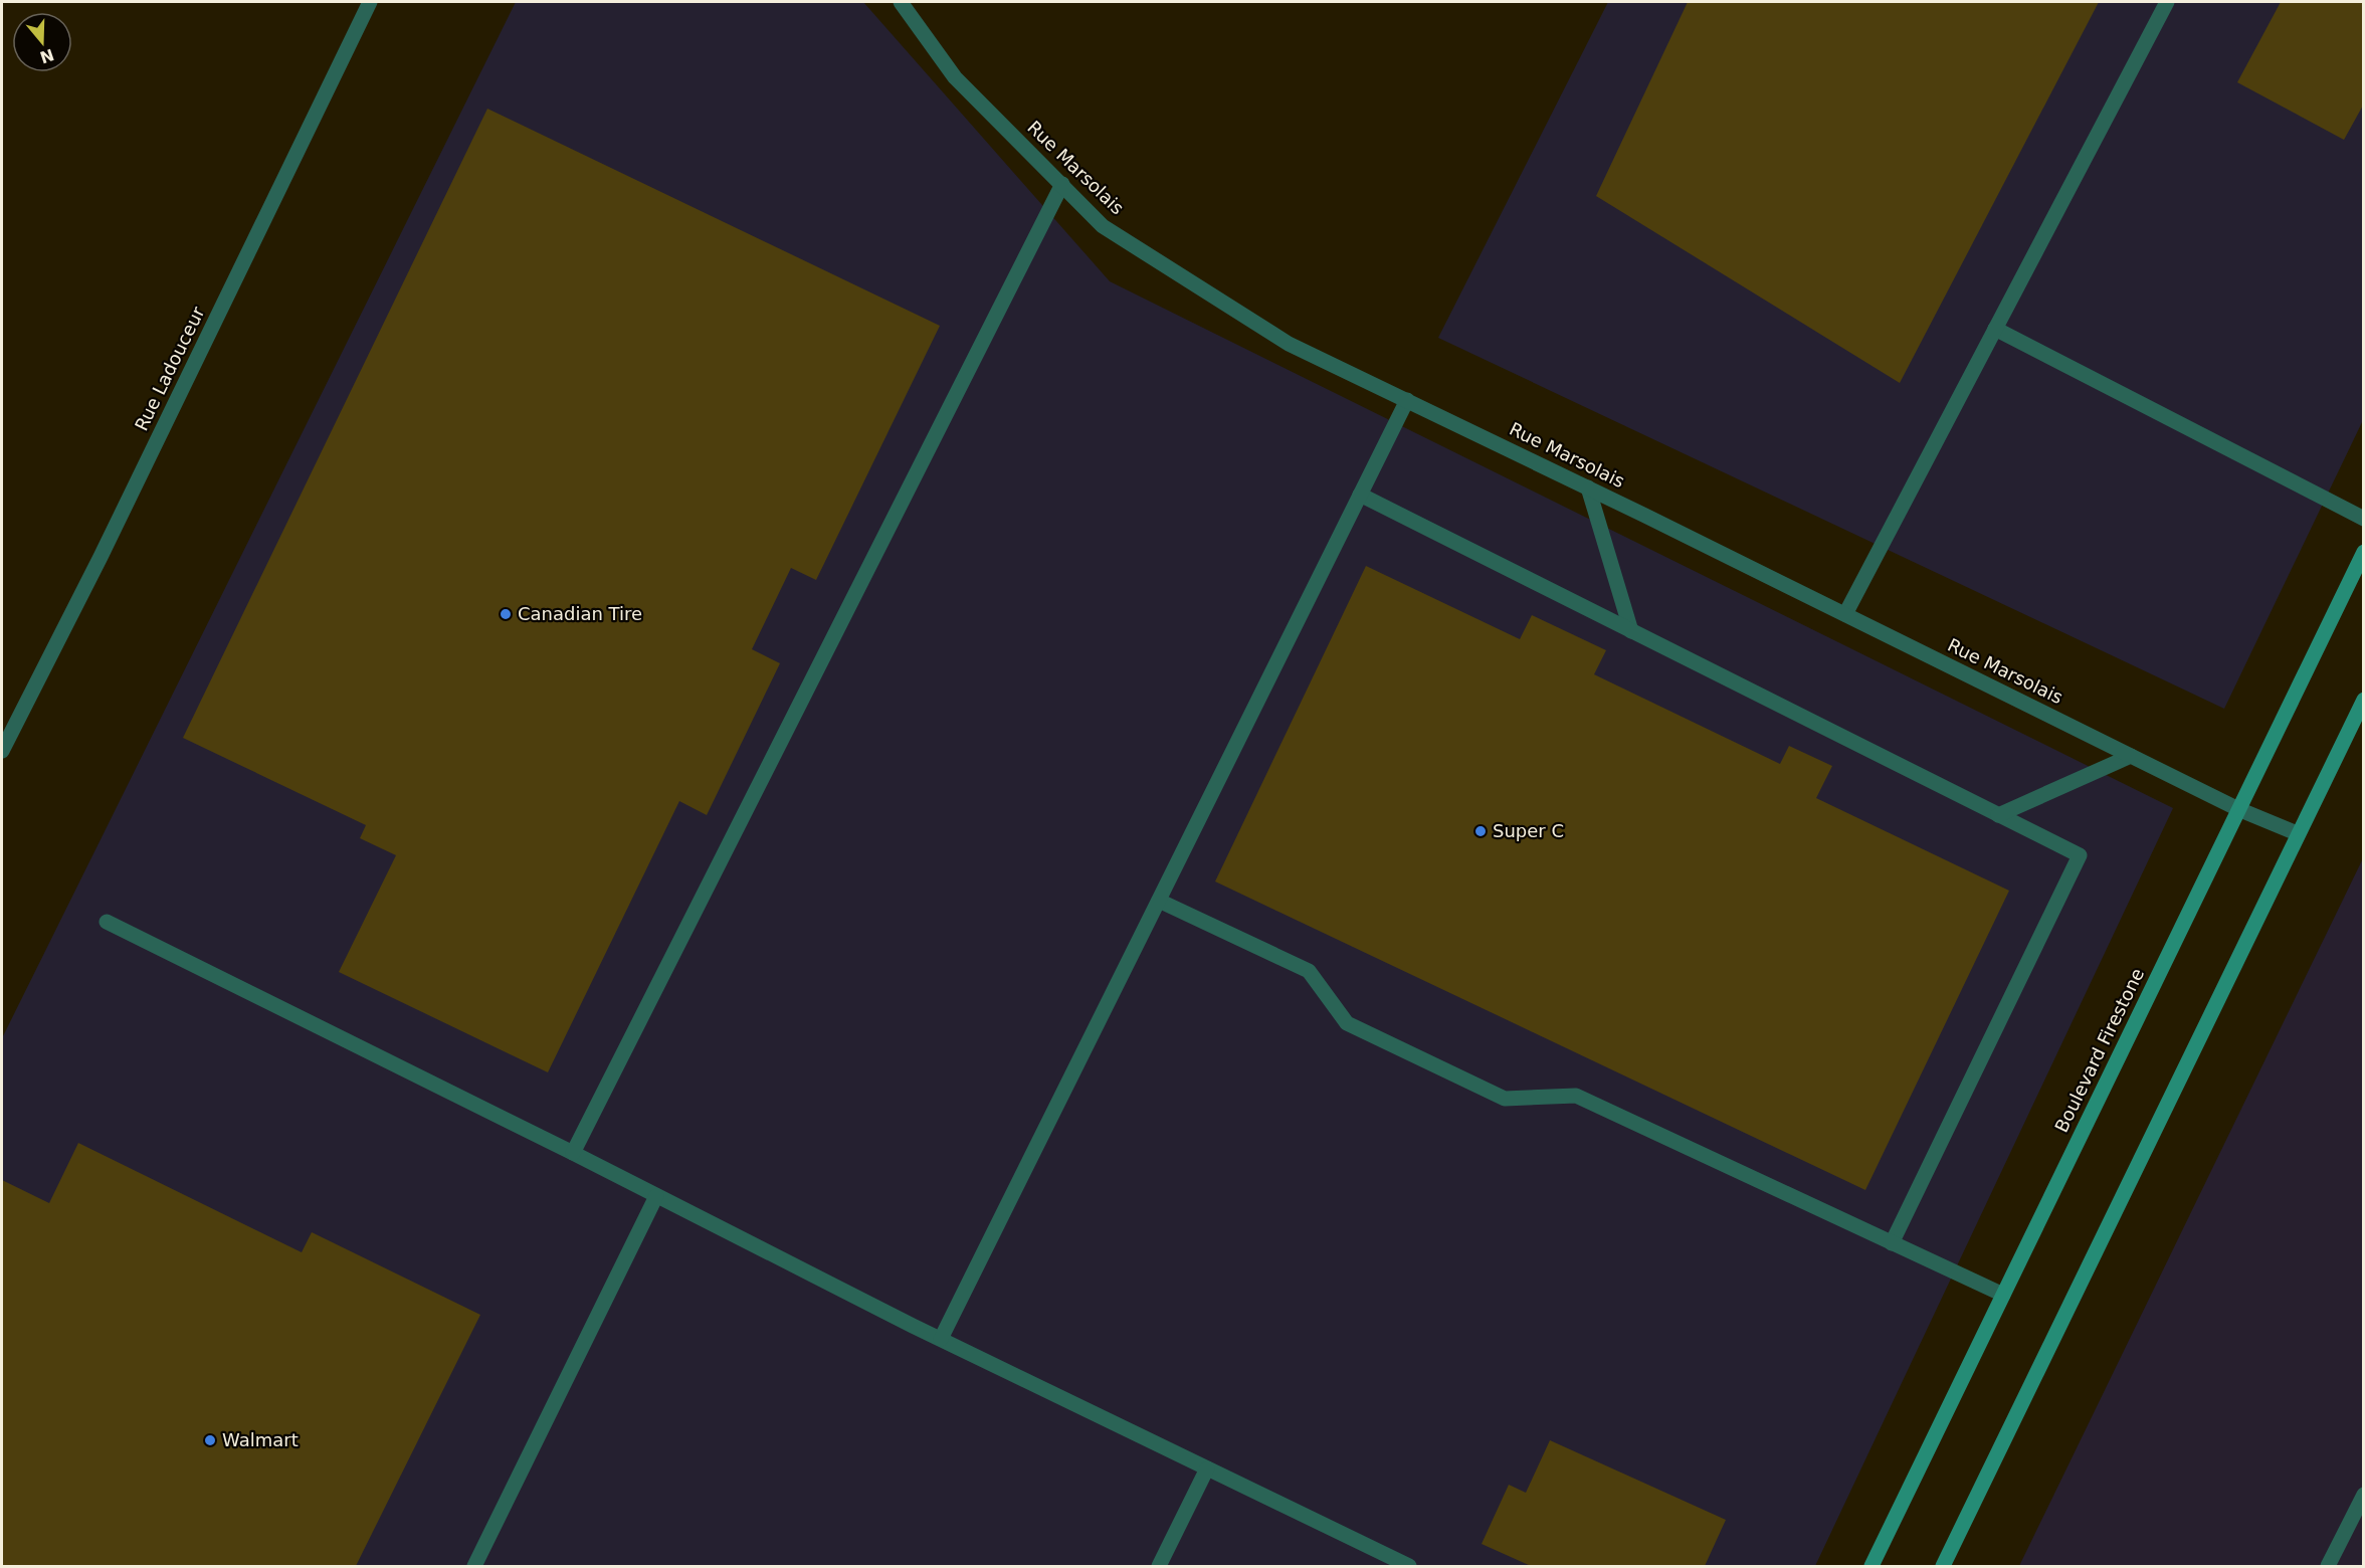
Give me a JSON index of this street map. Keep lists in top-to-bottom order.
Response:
{
  "streets": {
    "main road": ["Boulevard Firestone"],
    "street": ["Rue Marsolais", "Rue Ladouceur"]
  },
  "crossings": [
    ["Rue Marsolais", "Boulevard Firestone"]
  ],
  "places": ["Canadian Tire", "Super C", "Walmart"],
  "north": "bottom"
}
